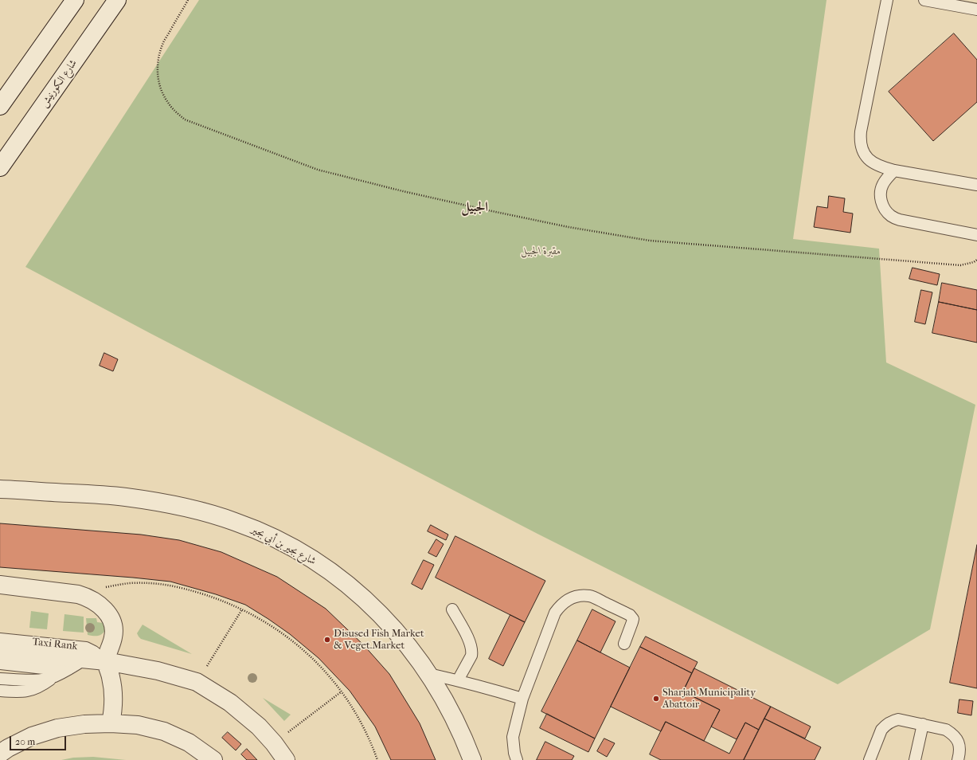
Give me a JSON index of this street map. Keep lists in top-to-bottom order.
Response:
{
  "streets": {
    "street": ["شارع الكورنيش", "شارع بجير بن أبي بجير"],
    "lane": ["Taxi Rank"]
  },
  "districts": ["الجبيل"],
  "parks": ["مقبرة الجبيل"],
  "places": ["Disused Fish Market & Veget.Market", "Sharjah Municipality Abattoir"],
  "scale_bar": "20 m"
}
